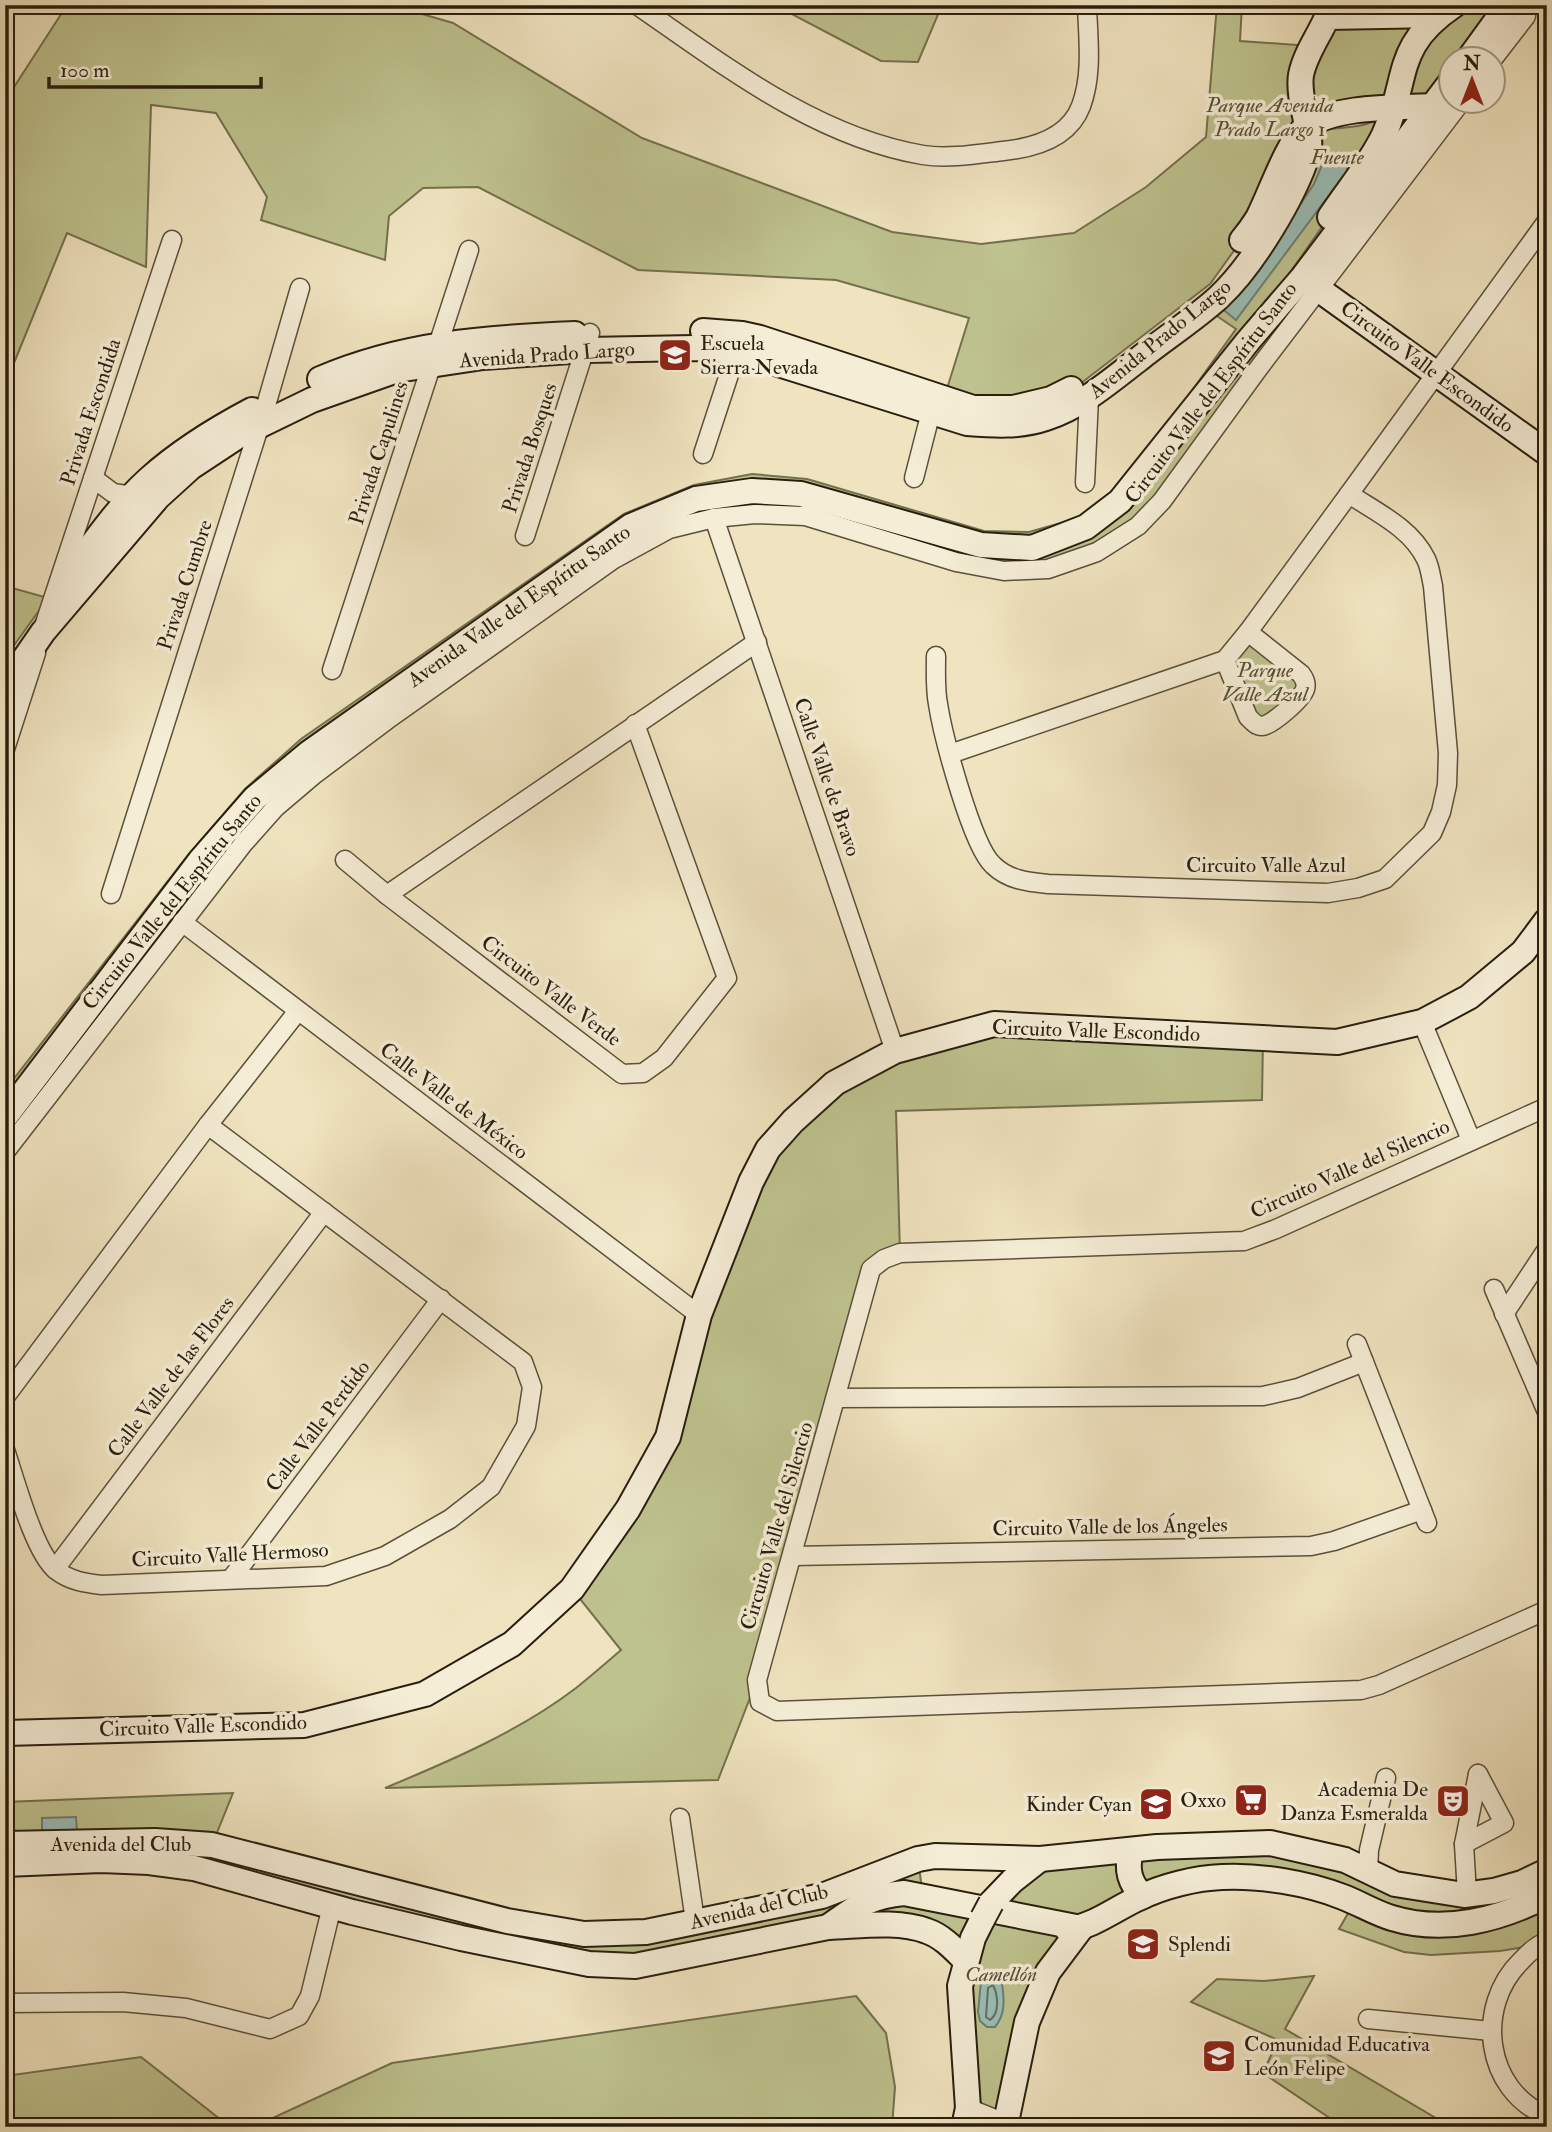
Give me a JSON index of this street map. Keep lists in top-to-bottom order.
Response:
{
  "streets": {
    "street": [
      "Avenida Prado Largo",
      "Circuito Valle Escondido",
      "Circuito Valle del Espíritu Santo",
      "Privada Escondida",
      "Privada Bosques",
      "Privada Capulines",
      "Privada Cumbre",
      "Avenida Valle del Espíritu Santo",
      "Calle Valle de Bravo",
      "Circuito Valle Azul",
      "Circuito Valle Verde",
      "Calle Valle de México",
      "Circuito Valle del Silencio",
      "Calle Valle de las Flores",
      "Calle Valle Perdido",
      "Circuito Valle de los Ángeles",
      "Circuito Valle Hermoso",
      "Avenida del Club"
    ]
  },
  "crossings": [
    ["Avenida Prado Largo", "Privada Escondida"],
    ["Avenida Prado Largo", "Privada Bosques"],
    ["Avenida Prado Largo", "Privada Capulines"],
    ["Avenida Prado Largo", "Privada Cumbre"],
    ["Circuito Valle Escondido", "Circuito Valle del Espíritu Santo"],
    ["Circuito Valle Escondido", "Avenida Valle del Espíritu Santo"],
    ["Circuito Valle Escondido", "Calle Valle de Bravo"],
    ["Circuito Valle Escondido", "Calle Valle de México"],
    ["Circuito Valle del Espíritu Santo", "Avenida Valle del Espíritu Santo"],
    ["Circuito Valle del Espíritu Santo", "Calle Valle de Bravo"],
    ["Circuito Valle del Espíritu Santo", "Calle Valle de México"],
    ["Circuito Valle del Silencio", "Circuito Valle de los Ángeles"],
    ["Calle Valle de las Flores", "Circuito Valle Hermoso"],
    ["Calle Valle Perdido", "Circuito Valle Hermoso"]
  ],
  "parks": [
    "Parque Avenida Prado Largo 1",
    "Fuente",
    "Parque Valle Azul",
    "Camellón"
  ],
  "places": {
    "school or university": [
      "Escuela Sierra Nevada",
      "Kinder Cyan",
      "Splendi",
      "Comunidad Educativa León Felipe"
    ],
    "supermarket": ["Oxxo"],
    "theatre": ["Academia De Danza Esmeralda"]
  },
  "scale_bar": "100 m",
  "north": "top"
}
